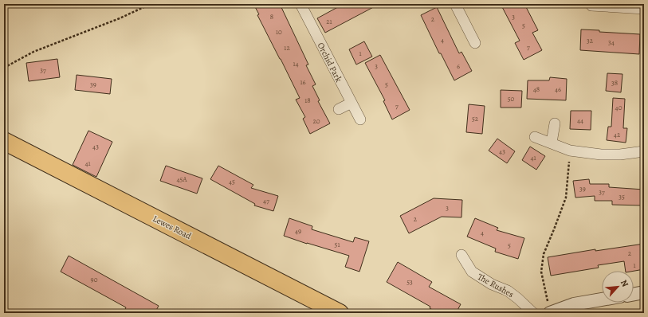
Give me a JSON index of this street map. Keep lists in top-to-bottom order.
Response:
{
  "streets": {
    "highway": ["Lewes Road"],
    "street": ["Orchid Park", "The Rushes"]
  },
  "house_numbers": [
    "8",
    "3",
    "2",
    "21",
    "5",
    "10",
    "4",
    "32",
    "34",
    "7",
    "12",
    "1",
    "14",
    "3",
    "6",
    "37",
    "16",
    "38",
    "39",
    "5",
    "48",
    "46",
    "50",
    "18",
    "7",
    "40",
    "52",
    "44",
    "20",
    "42",
    "43",
    "43",
    "41",
    "41",
    "45A",
    "45",
    "39",
    "37",
    "35",
    "47",
    "3",
    "2",
    "49",
    "4",
    "51",
    "5",
    "2",
    "1",
    "90",
    "53"
  ],
  "north": "top right"
}
